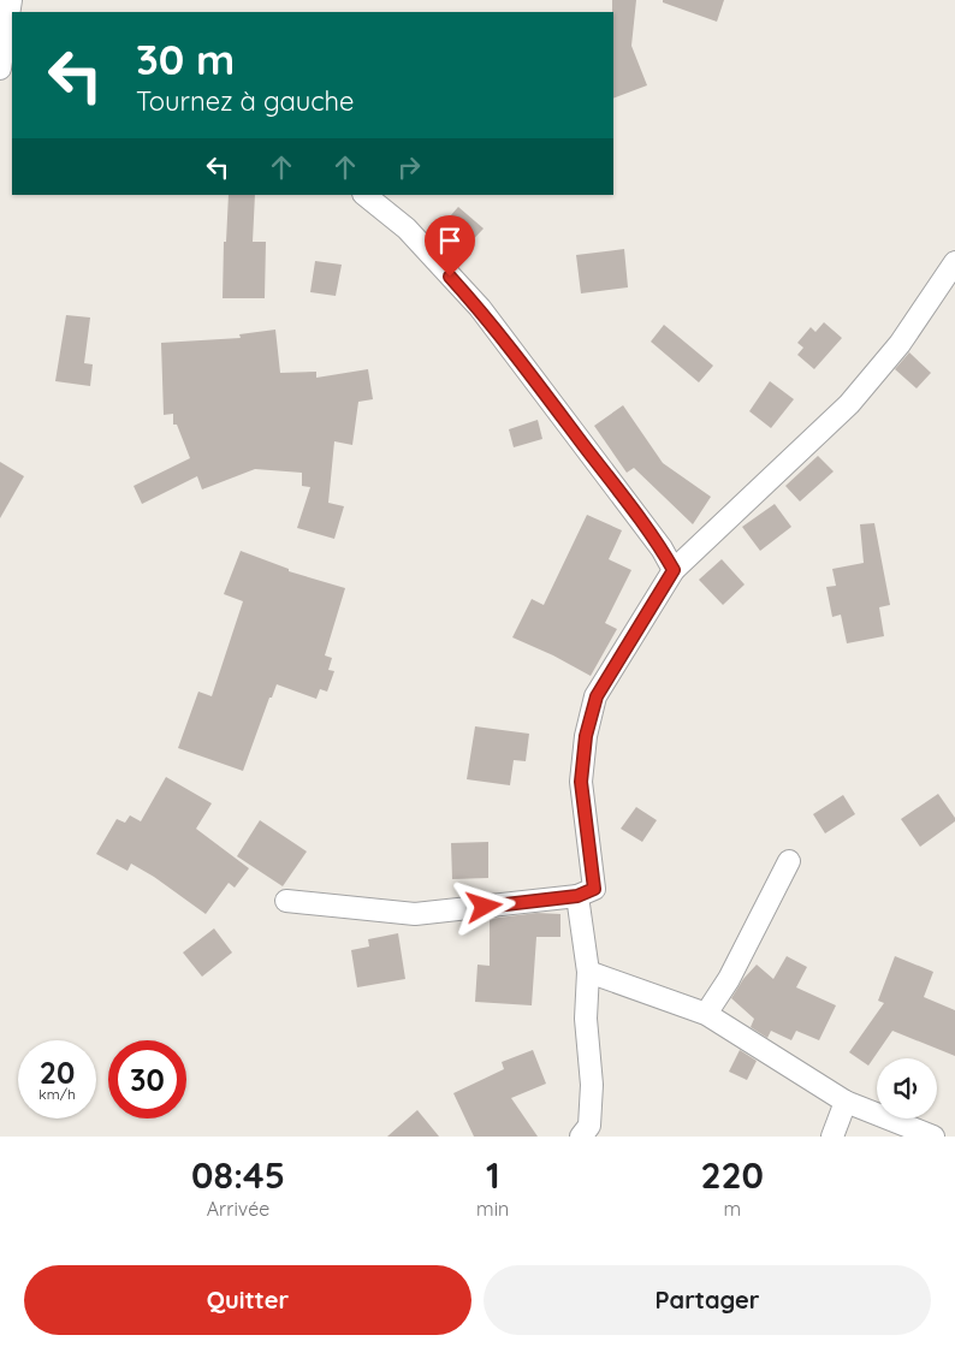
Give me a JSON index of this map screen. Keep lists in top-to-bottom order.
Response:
{
  "page": {
    "turn": ["30 m", "Tournez à gauche"],
    "speed": "20 km/h",
    "limit": "30",
    "eta": [
      "08:45",
      "Arrivée",
      "1",
      "min",
      "220",
      "m"
    ],
    "buttons": ["Quitter", "Partager"]
  }
}
